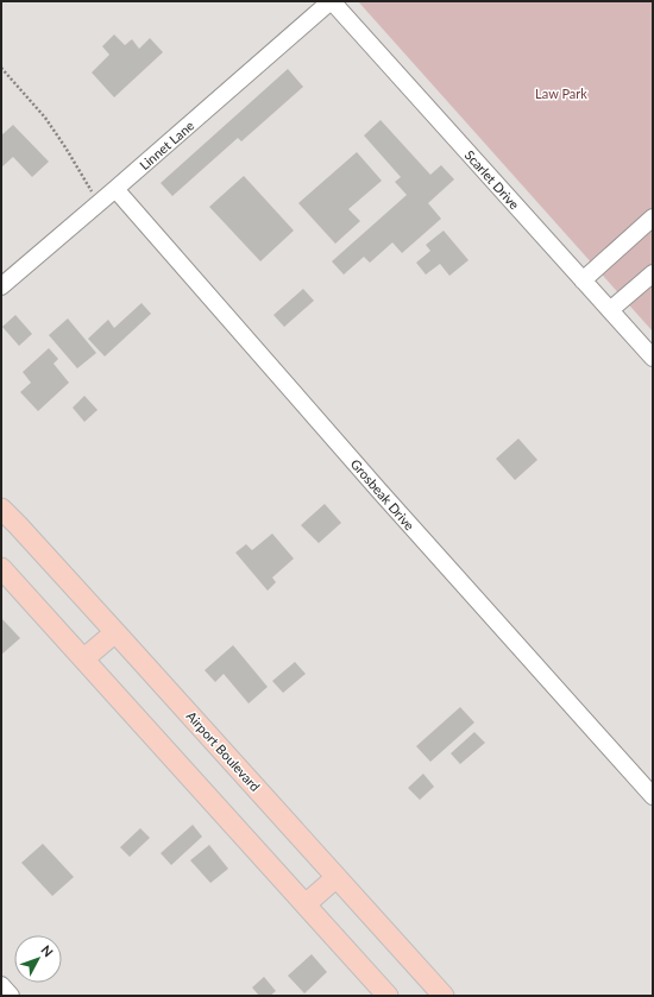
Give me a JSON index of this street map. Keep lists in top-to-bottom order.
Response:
{
  "streets": {
    "main road": ["Airport Boulevard"],
    "street": ["Linnet Lane", "Scarlet Drive", "Grosbeak Drive"]
  },
  "crossings": [
    ["Linnet Lane", "Scarlet Drive"],
    ["Linnet Lane", "Grosbeak Drive"]
  ],
  "parks": ["Law Park"],
  "north": "top right"
}
